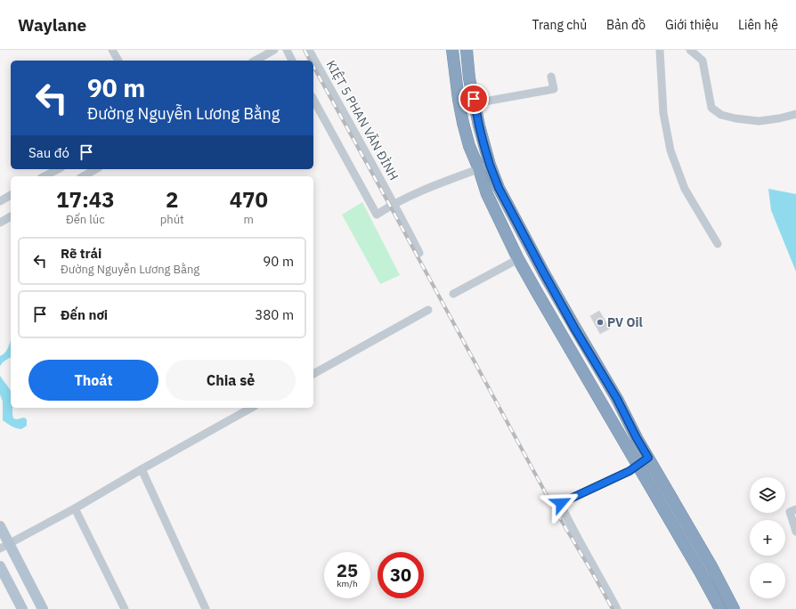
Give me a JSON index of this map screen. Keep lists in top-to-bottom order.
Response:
{
  "streets": {
    "street": ["KIỆT 5 PHAN VĂN ĐÌNH"]
  },
  "places": ["PV Oil"],
  "page": {
    "header": "Waylane",
    "nav": [
      "Trang chủ",
      "Bản đồ",
      "Giới thiệu",
      "Liên hệ"
    ],
    "turn": ["90 m", "Đường Nguyễn Lương Bằng"],
    "then": "Sau đó",
    "eta": [
      "17:43",
      "Đến lúc",
      "2",
      "phút",
      "470",
      "m"
    ],
    "list": [
      {
        "name": "Rẽ trái",
        "note": "Đường Nguyễn Lương Bằng",
        "value": "90 m"
      },
      {
        "name": "Đến nơi",
        "value": "380 m"
      }
    ],
    "buttons": ["Thoát", "Chia sẻ"],
    "map_buttons": ["+", "−"],
    "speed": "25 km/h",
    "limit": "30"
  }
}
